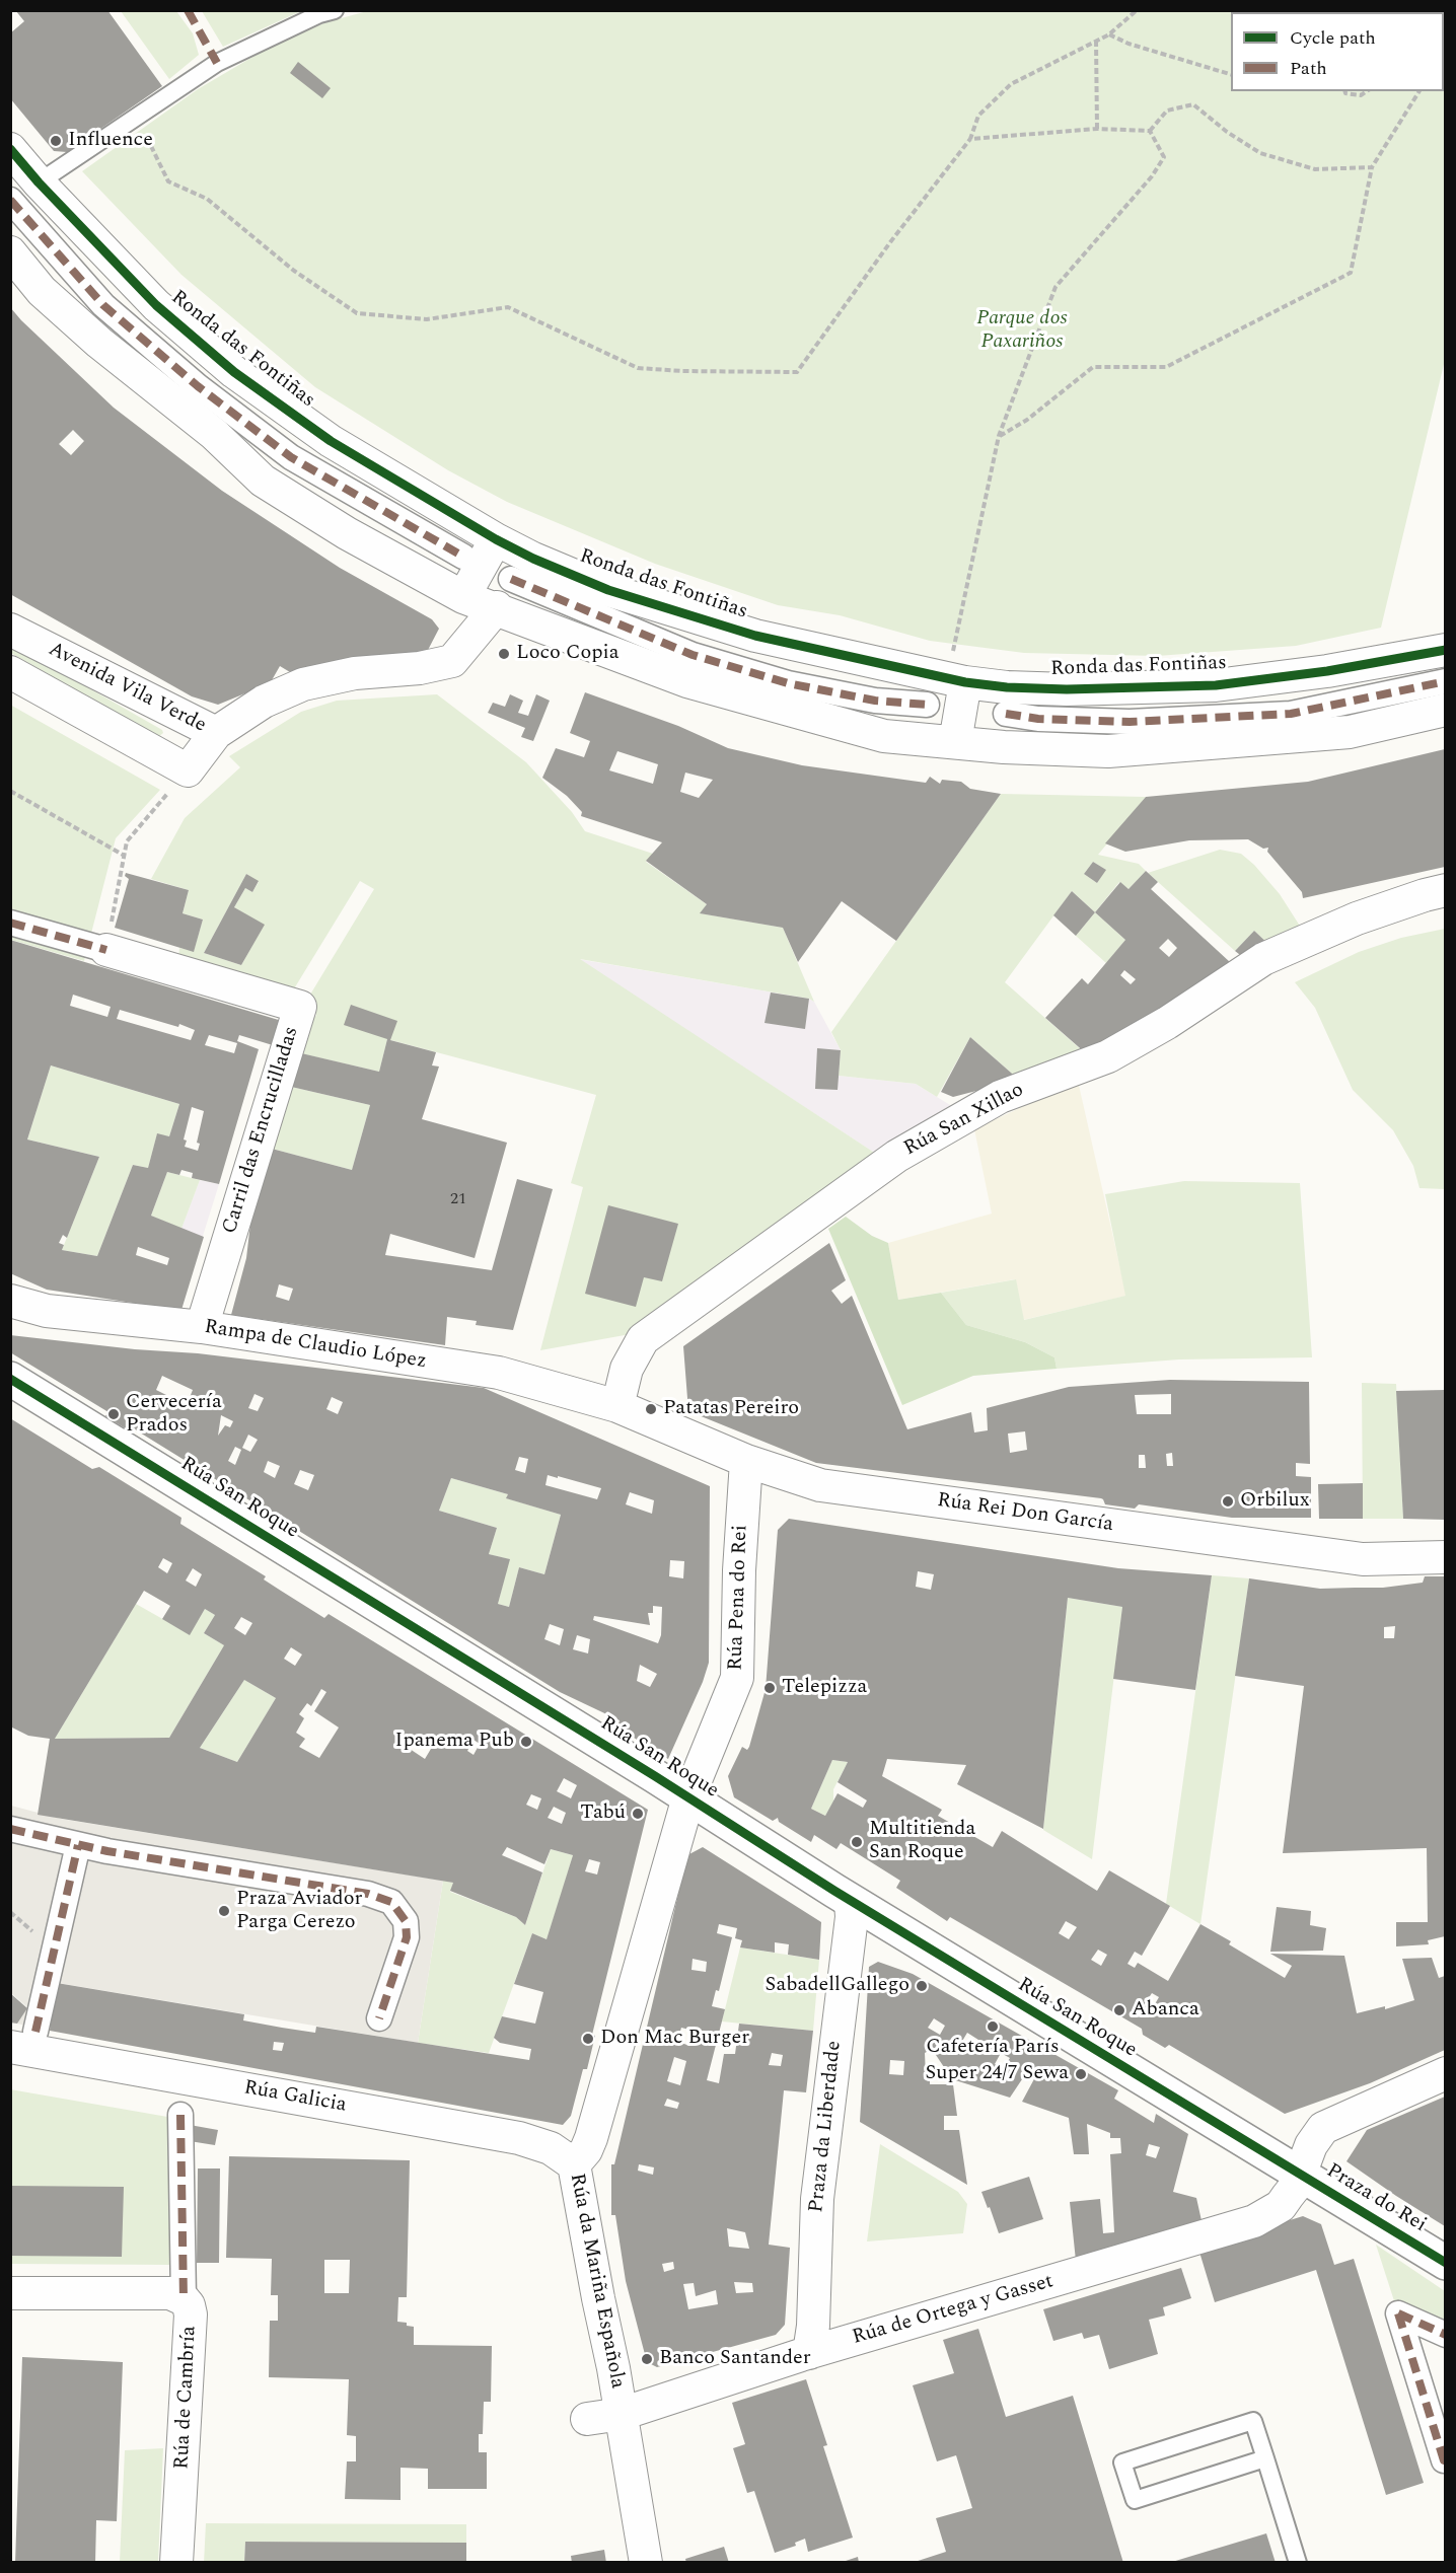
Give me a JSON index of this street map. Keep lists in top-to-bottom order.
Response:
{
  "streets": {
    "street": [
      "Ronda das Fontiñas",
      "Avenida Vila Verde",
      "Rúa San Xillao",
      "Carril das Encrucilladas",
      "Rampa de Claudio López",
      "Rúa San Roque",
      "Rúa Rei Don García",
      "Rúa Pena do Rei",
      "Rúa Galicia",
      "Praza da Liberdade",
      "Praza do Rei",
      "Rúa da Mariña Española",
      "Rúa de Ortega y Gasset",
      "Rúa de Cambría"
    ]
  },
  "crossings": [
    ["Rúa San Xillao", "Rampa de Claudio López"],
    ["Rúa San Xillao", "Rúa Rei Don García"],
    ["Carril das Encrucilladas", "Rampa de Claudio López"],
    ["Rampa de Claudio López", "Rúa Rei Don García"],
    ["Rúa San Roque", "Rúa Pena do Rei"],
    ["Rúa San Roque", "Praza da Liberdade"],
    ["Rúa San Roque", "Praza do Rei"],
    ["Rúa San Roque", "Rúa da Mariña Española"],
    ["Rúa San Roque", "Rúa de Ortega y Gasset"],
    ["Rúa Rei Don García", "Rúa Pena do Rei"],
    ["Rúa Pena do Rei", "Rúa da Mariña Española"],
    ["Rúa Galicia", "Rúa da Mariña Española"],
    ["Praza da Liberdade", "Rúa de Ortega y Gasset"],
    ["Praza do Rei", "Rúa de Ortega y Gasset"],
    ["Rúa da Mariña Española", "Rúa de Ortega y Gasset"]
  ],
  "parks": ["Parque dos Paxariños"],
  "places": [
    "Influence",
    "Loco Copia",
    "Patatas Pereiro",
    "Cervecería Prados",
    "Orbilux",
    "Telepizza",
    "Ipanema Pub",
    "Tabú",
    "Multitienda San Roque",
    "Praza Aviador Parga Cerezo",
    "SabadellGallego",
    "Abanca",
    "Cafetería París",
    "Don Mac Burger",
    "Super 24/7 Sewa",
    "Banco Santander"
  ],
  "house_numbers": ["21"],
  "legend": ["Cycle path", "Path"]
}
